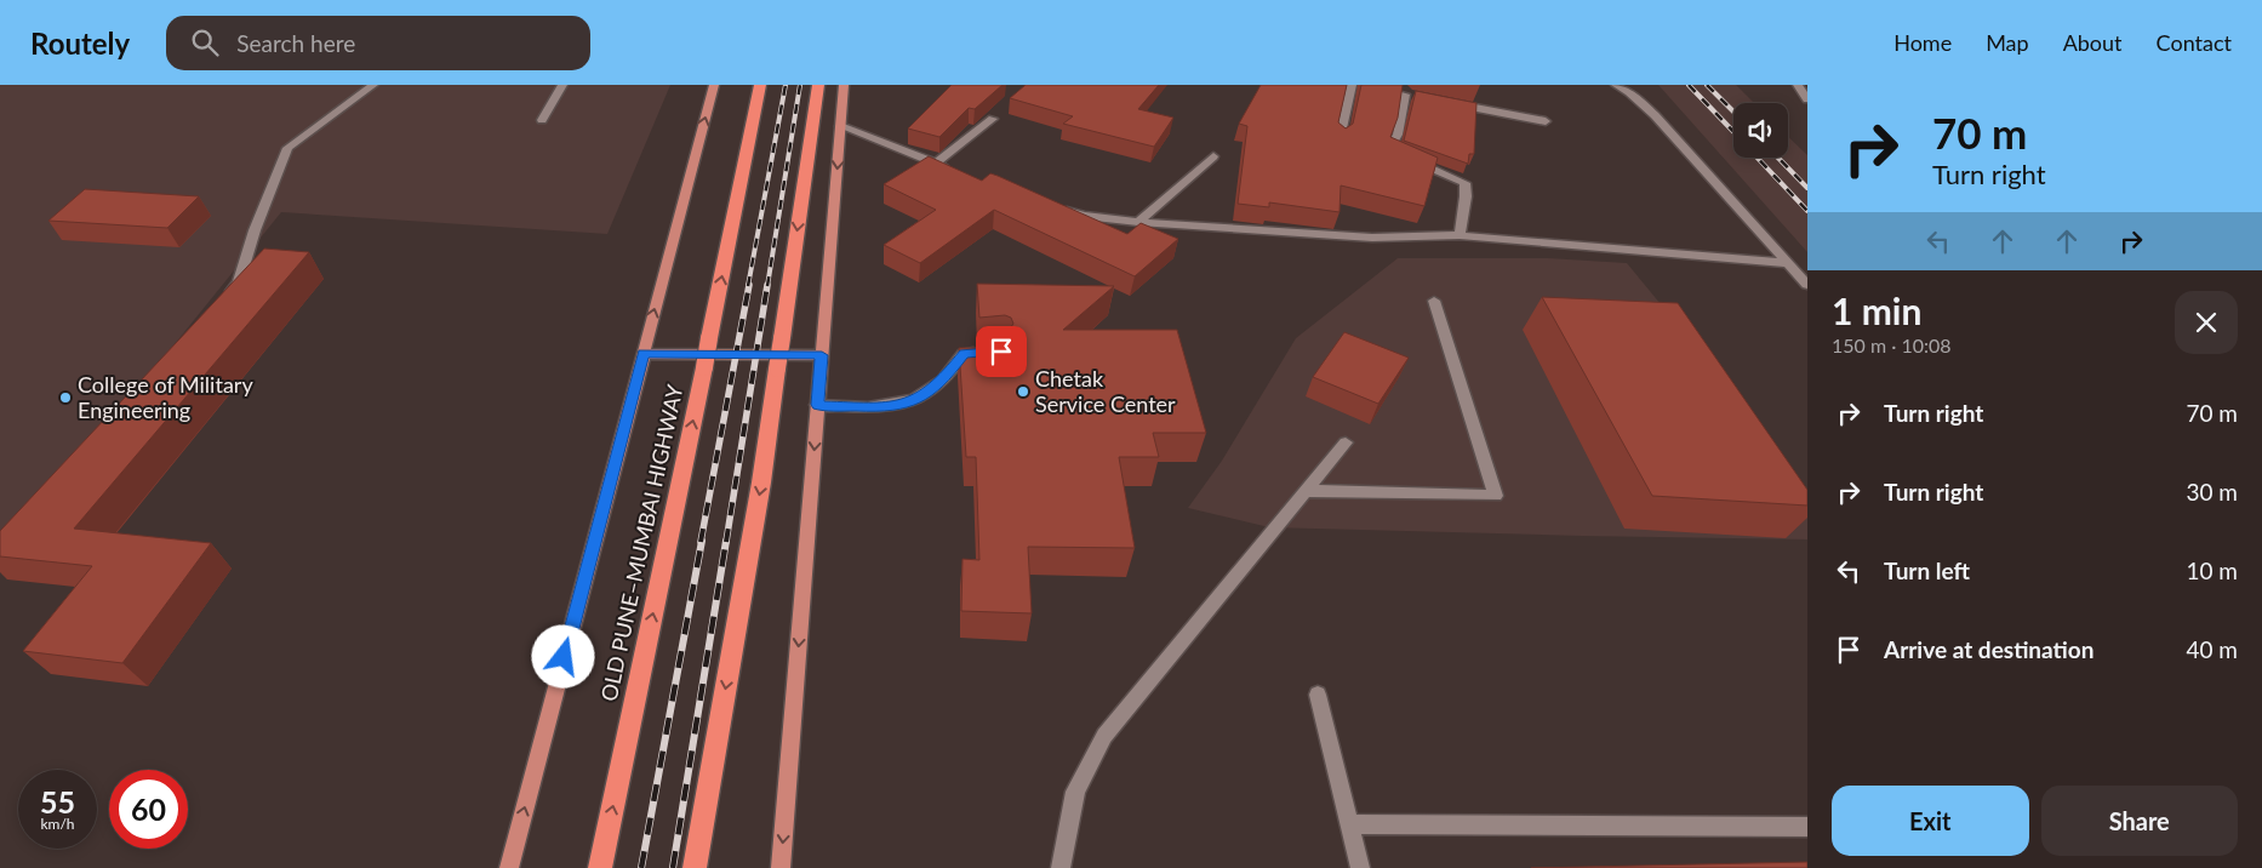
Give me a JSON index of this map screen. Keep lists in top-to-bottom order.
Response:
{
  "streets": {
    "highway": ["OLD PUNE–MUMBAI HIGHWAY"]
  },
  "places": ["Chetak Service Center", "College of Military Engineering"],
  "page": {
    "header": "Routely",
    "search": "Search here",
    "nav": [
      "Home",
      "Map",
      "About",
      "Contact"
    ],
    "turn": ["70 m", "Turn right"],
    "heading": ["1 min", "150 m · 10:08"],
    "list": [
      {
        "name": "Turn right",
        "value": "70 m"
      },
      {
        "name": "Turn right",
        "value": "30 m"
      },
      {
        "name": "Turn left",
        "value": "10 m"
      },
      {
        "name": "Arrive at destination",
        "value": "40 m"
      }
    ],
    "speed": "55 km/h",
    "limit": "60",
    "buttons": ["Exit", "Share"]
  }
}
